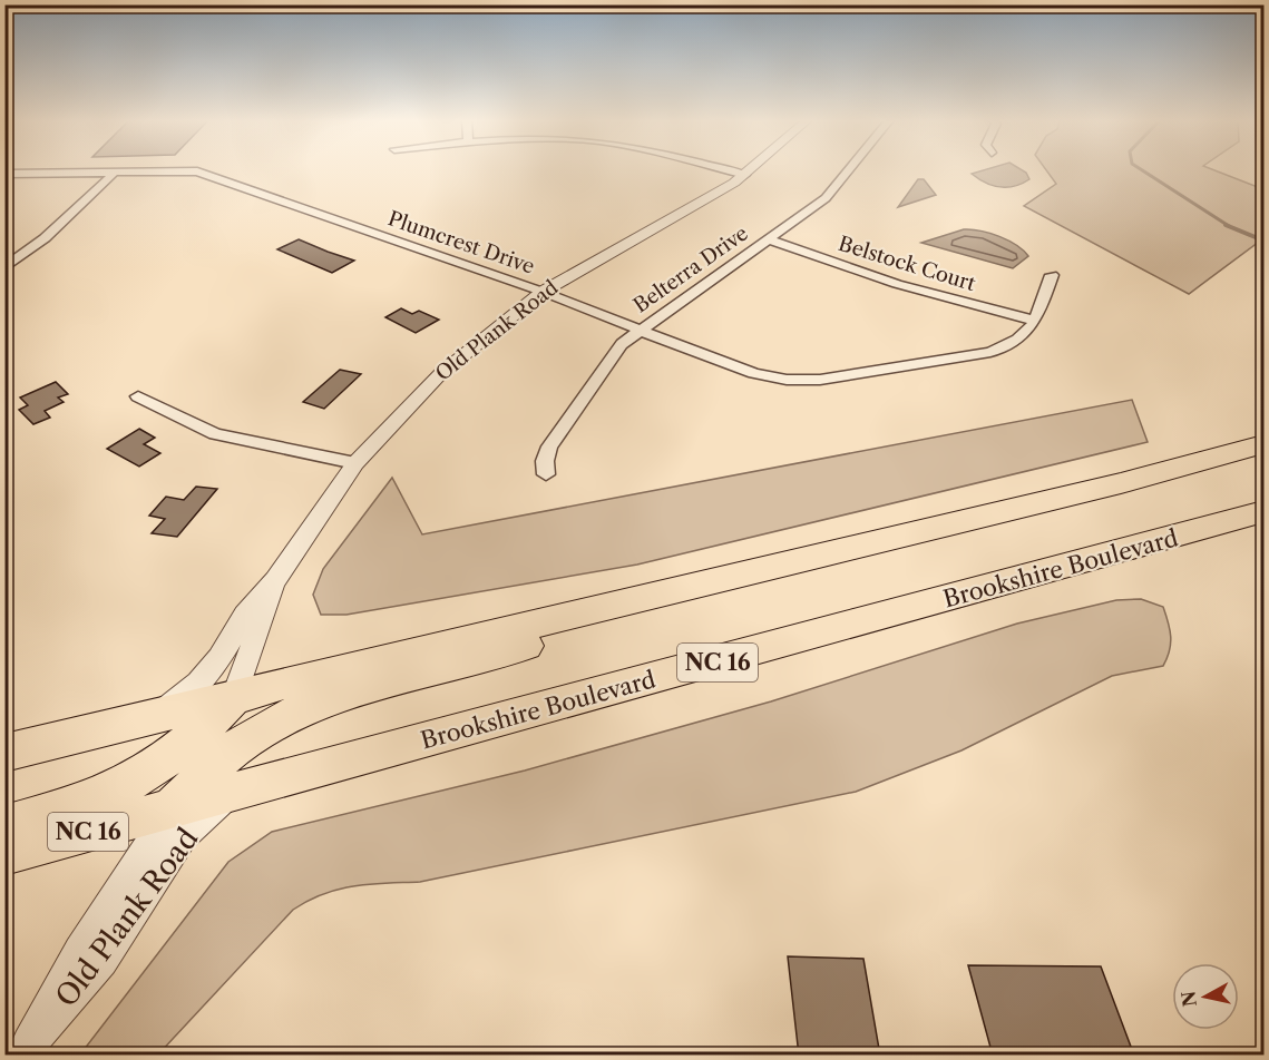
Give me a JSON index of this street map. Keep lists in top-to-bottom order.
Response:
{
  "streets": {
    "highway": ["Brookshire Boulevard", "NC 16"],
    "street": [
      "Plumcrest Drive",
      "Belstock Court",
      "Belterra Drive",
      "Old Plank Road"
    ]
  },
  "crossings": [
    ["Plumcrest Drive", "Belstock Court"],
    ["Plumcrest Drive", "Belterra Drive"],
    ["Plumcrest Drive", "Old Plank Road"],
    ["Belstock Court", "Belterra Drive"],
    ["Old Plank Road", "Brookshire Boulevard"]
  ],
  "north": "left"
}
